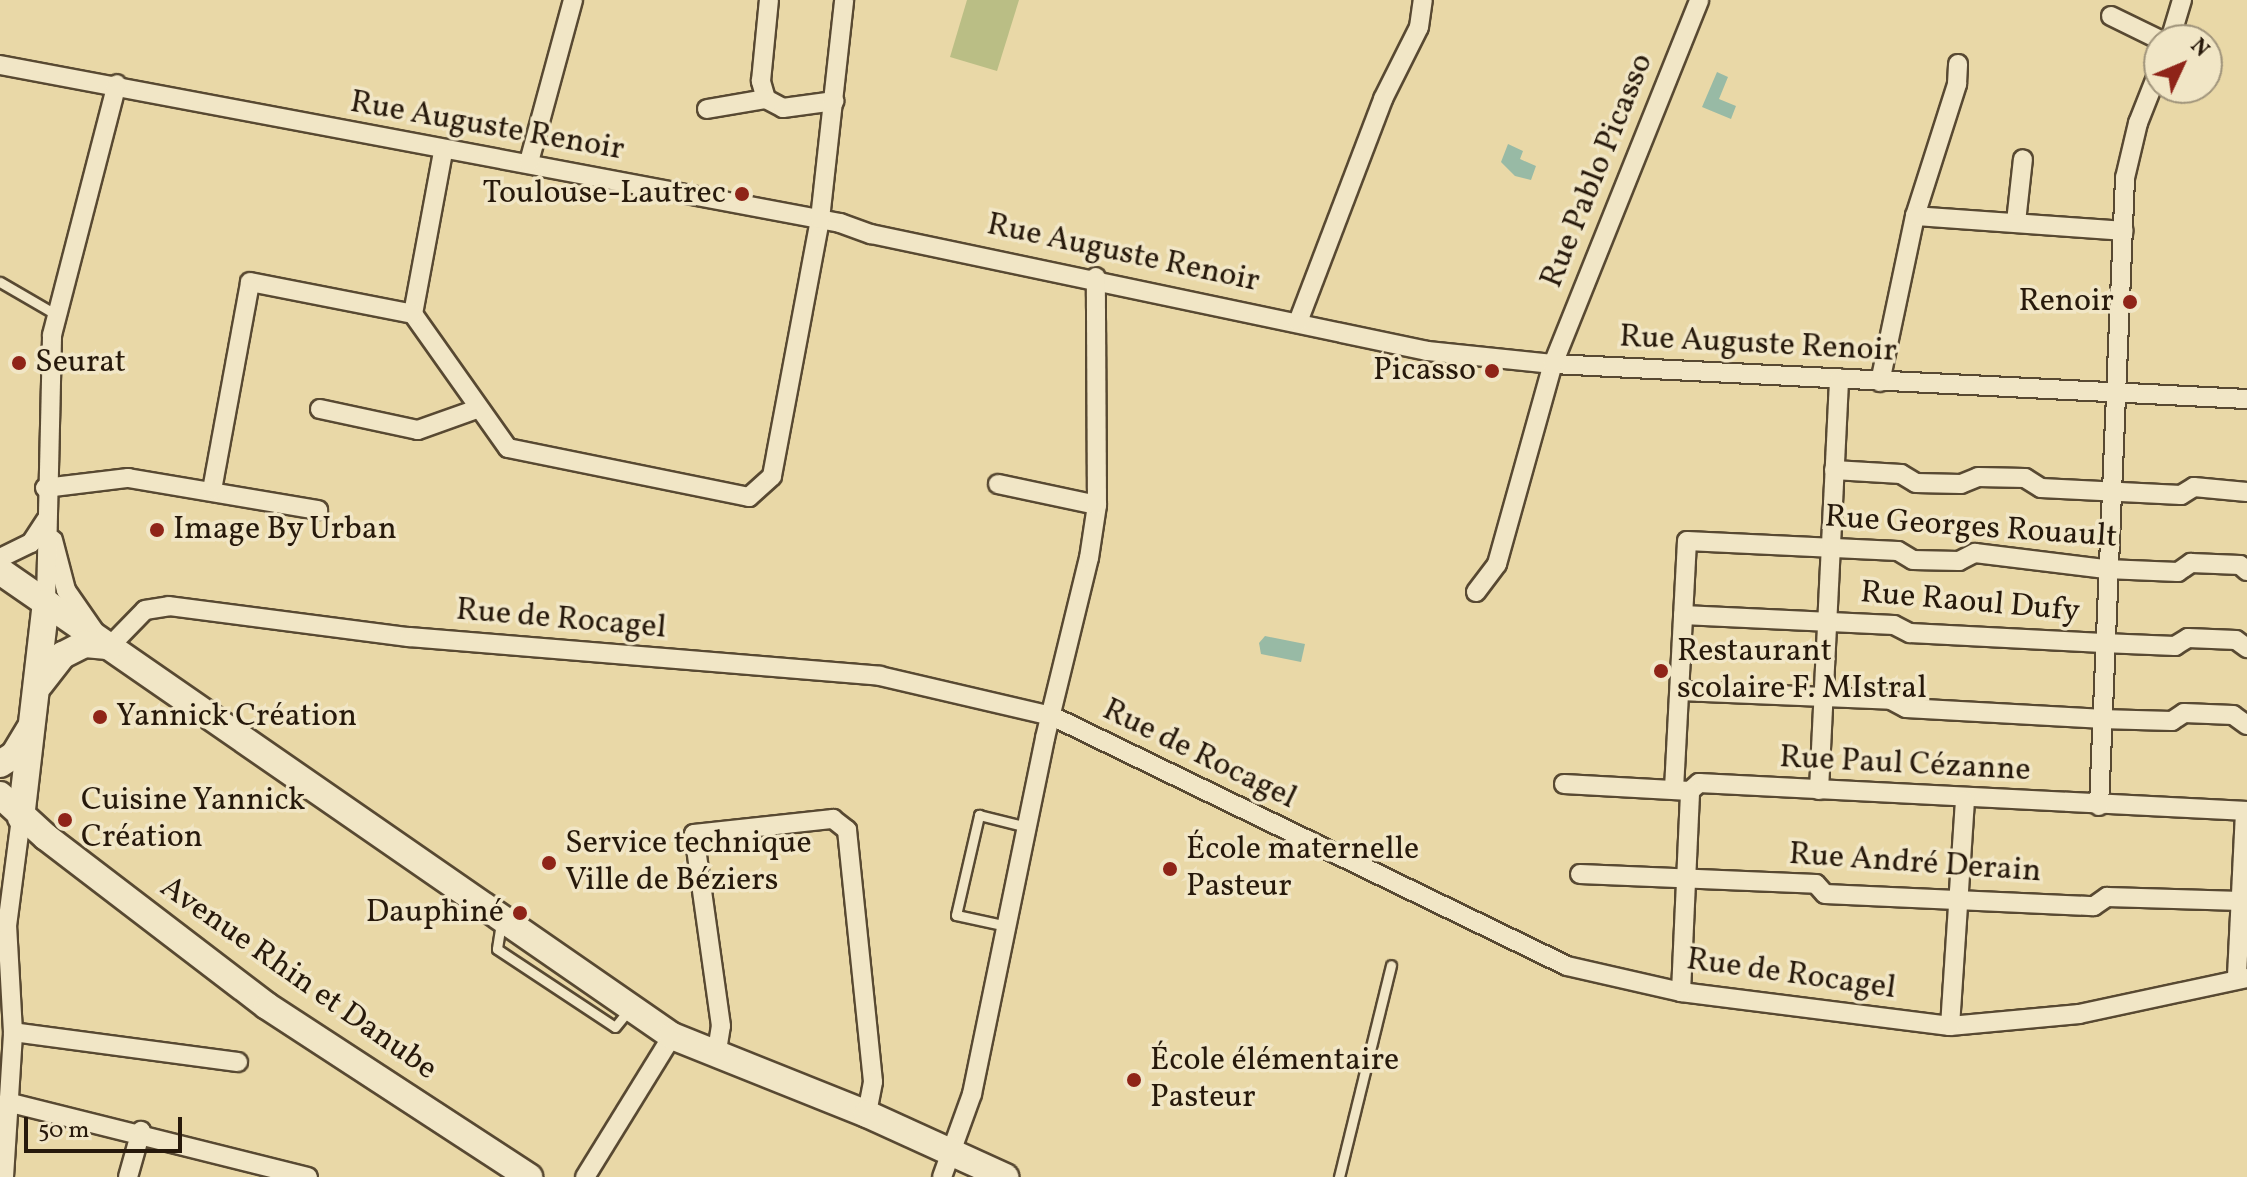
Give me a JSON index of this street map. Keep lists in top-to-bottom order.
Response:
{
  "streets": {
    "street": [
      "Rue Auguste Renoir",
      "Rue Pablo Picasso",
      "Rue Georges Rouault",
      "Rue Raoul Dufy",
      "Rue de Rocagel",
      "Rue Paul Cézanne",
      "Rue André Derain",
      "Avenue Rhin et Danube"
    ]
  },
  "crossings": [
    ["Rue Auguste Renoir", "Rue Pablo Picasso"],
    ["Rue Georges Rouault", "Rue Raoul Dufy"]
  ],
  "places": [
    "Toulouse-Lautrec",
    "Renoir",
    "Seurat",
    "Picasso",
    "Image By Urban",
    "Restaurant scolaire F. MIstral",
    "Yannick Création",
    "Cuisine Yannick Création",
    "Service technique Ville de Béziers",
    "École maternelle Pasteur",
    "Dauphiné",
    "École élémentaire Pasteur"
  ],
  "scale_bar": "50 m",
  "north": "top right"
}
